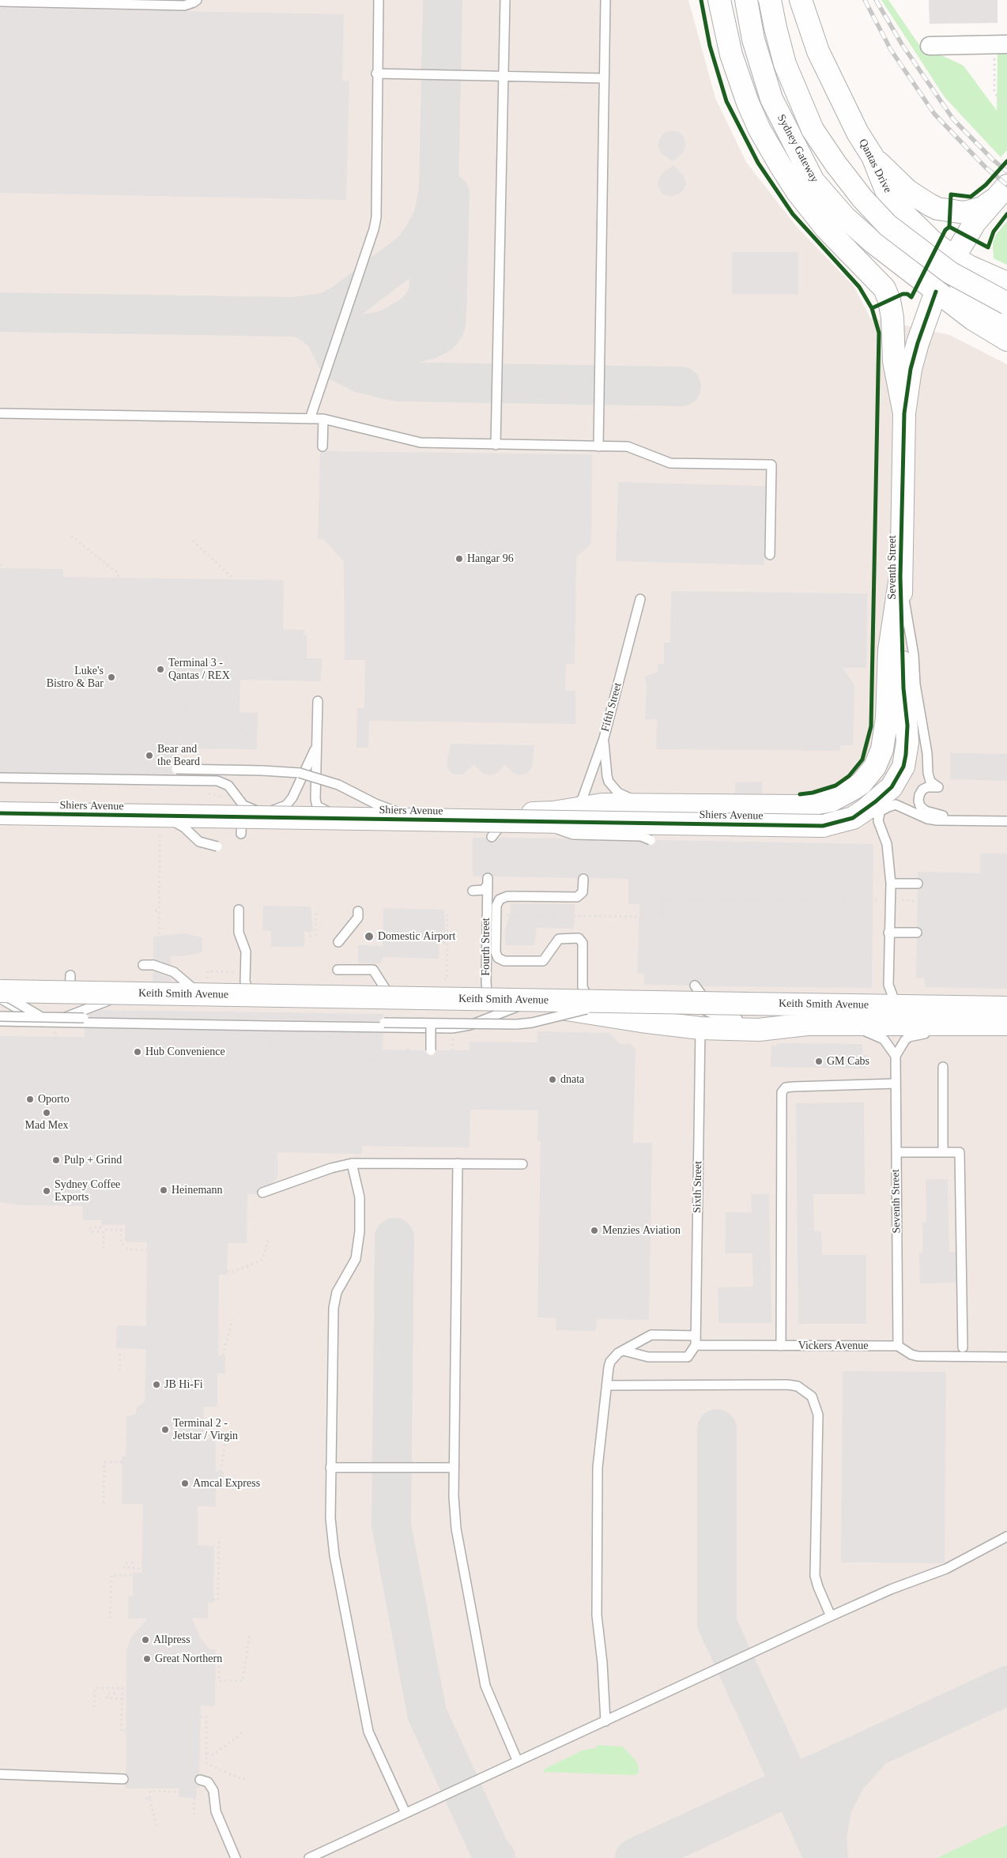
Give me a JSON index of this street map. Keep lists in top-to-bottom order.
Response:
{
  "streets": {
    "main road": [
      "Sydney Gateway",
      "Qantas Drive",
      "Seventh Street",
      "Shiers Avenue",
      "Keith Smith Avenue"
    ],
    "lane": [
      "Fifth Street",
      "Fourth Street",
      "Sixth Street",
      "Vickers Avenue"
    ]
  },
  "crossings": [
    ["Sydney Gateway", "Seventh Street"],
    ["Qantas Drive", "Seventh Street"],
    ["Seventh Street", "Shiers Avenue"],
    ["Seventh Street", "Vickers Avenue"],
    ["Fifth Street", "Shiers Avenue"],
    ["Fourth Street", "Keith Smith Avenue"],
    ["Keith Smith Avenue", "Sixth Street"],
    ["Sixth Street", "Vickers Avenue"]
  ],
  "places": [
    "Hangar 96",
    "Terminal 3 - Qantas / REX",
    "Luke's Bistro & Bar",
    "Bear and the Beard",
    "Domestic Airport",
    "Hub Convenience",
    "GM Cabs",
    "dnata",
    "Oporto",
    "Mad Mex",
    "Pulp + Grind",
    "Heinemann",
    "Sydney Coffee Exports",
    "Menzies Aviation",
    "JB Hi-Fi",
    "Terminal 2 - Jetstar / Virgin",
    "Amcal Express",
    "Allpress",
    "Great Northern"
  ]
}
